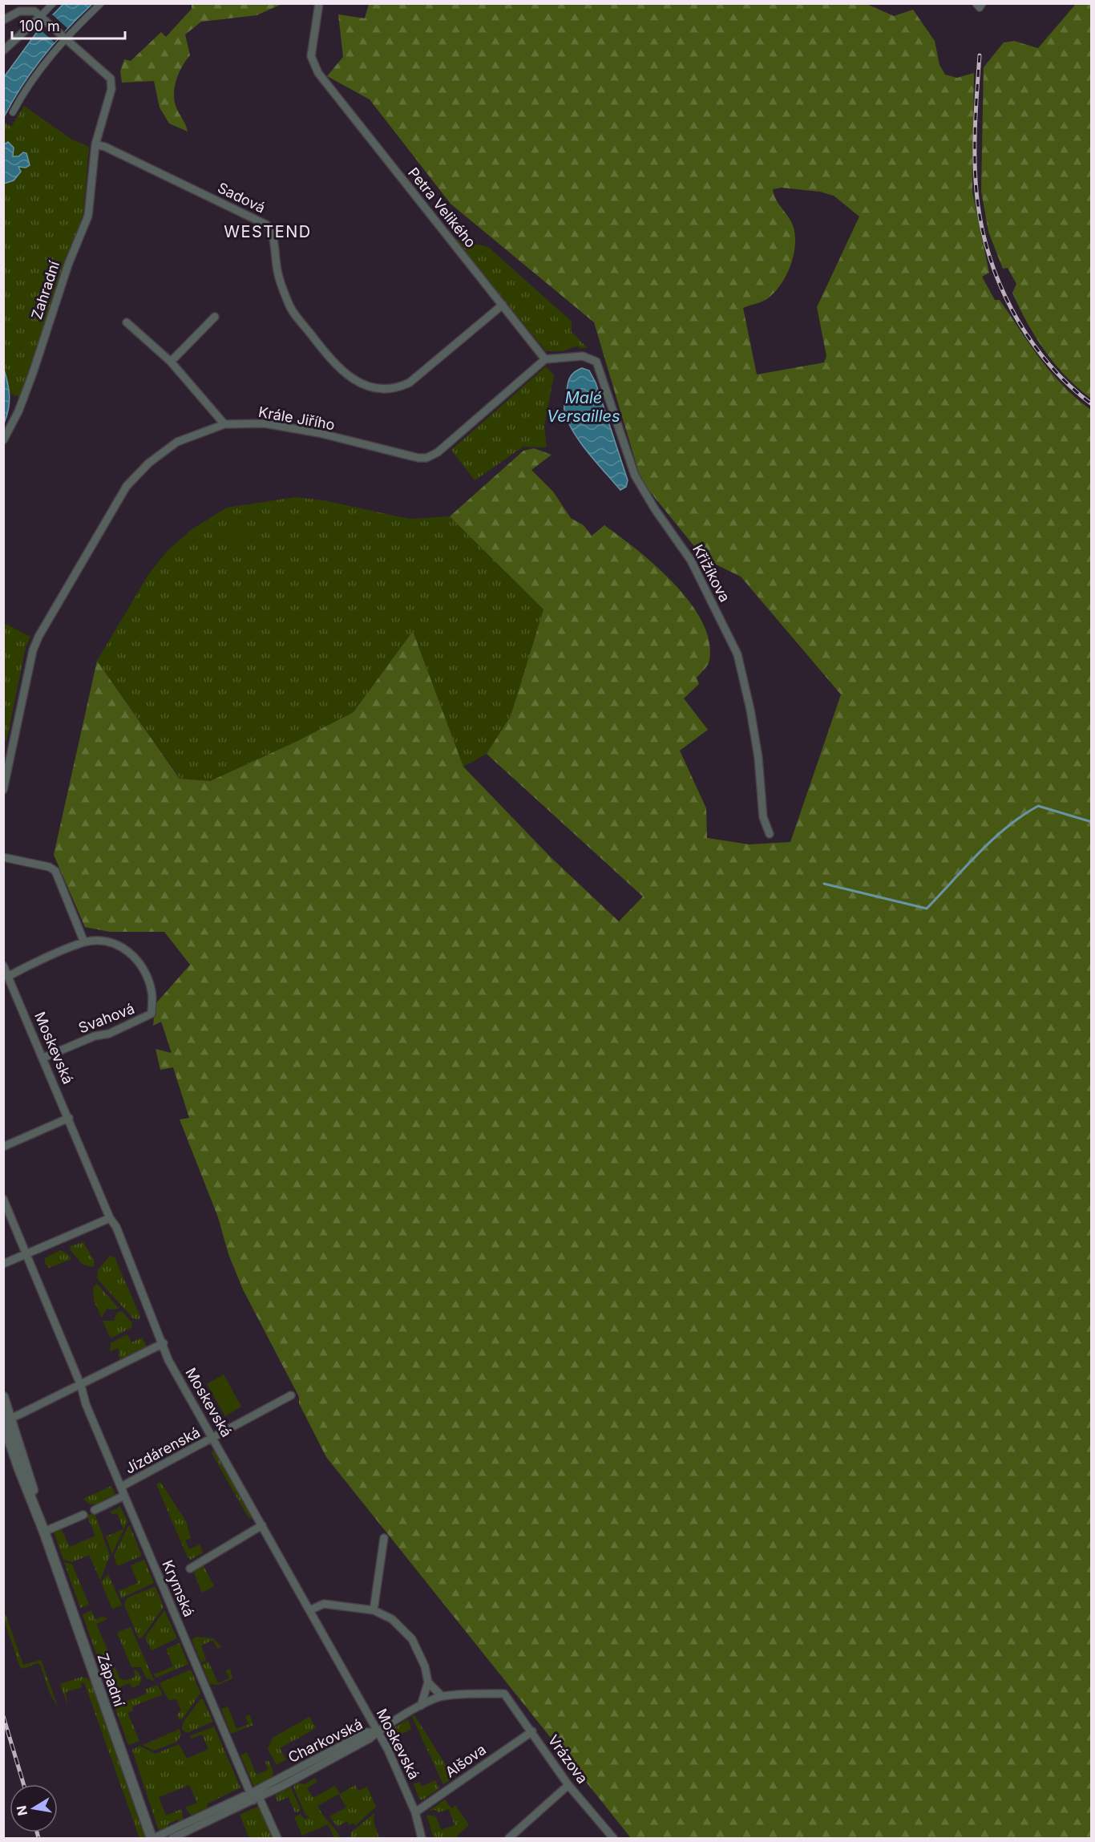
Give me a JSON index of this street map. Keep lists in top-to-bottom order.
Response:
{
  "streets": {
    "street": [
      "Sadová",
      "Petra Velikého",
      "Zahradní",
      "Krále Jiřího",
      "Křižíkova",
      "Svahová",
      "Moskevská",
      "Jízdárenská",
      "Krymská",
      "Západní",
      "Charkovská",
      "Vrázova",
      "Alšova"
    ]
  },
  "crossings": [
    ["Sadová", "Petra Velikého"],
    ["Sadová", "Zahradní"],
    ["Petra Velikého", "Krále Jiřího"],
    ["Petra Velikého", "Křižíkova"],
    ["Krále Jiřího", "Křižíkova"],
    ["Svahová", "Moskevská"],
    ["Moskevská", "Jízdárenská"],
    ["Moskevská", "Charkovská"],
    ["Moskevská", "Alšova"],
    ["Jízdárenská", "Krymská"],
    ["Krymská", "Charkovská"],
    ["Západní", "Charkovská"],
    ["Charkovská", "Vrázova"],
    ["Vrázova", "Alšova"]
  ],
  "districts": ["WESTEND"],
  "water": ["Malé Versailles"],
  "scale_bar": "100 m",
  "north": "left"
}
